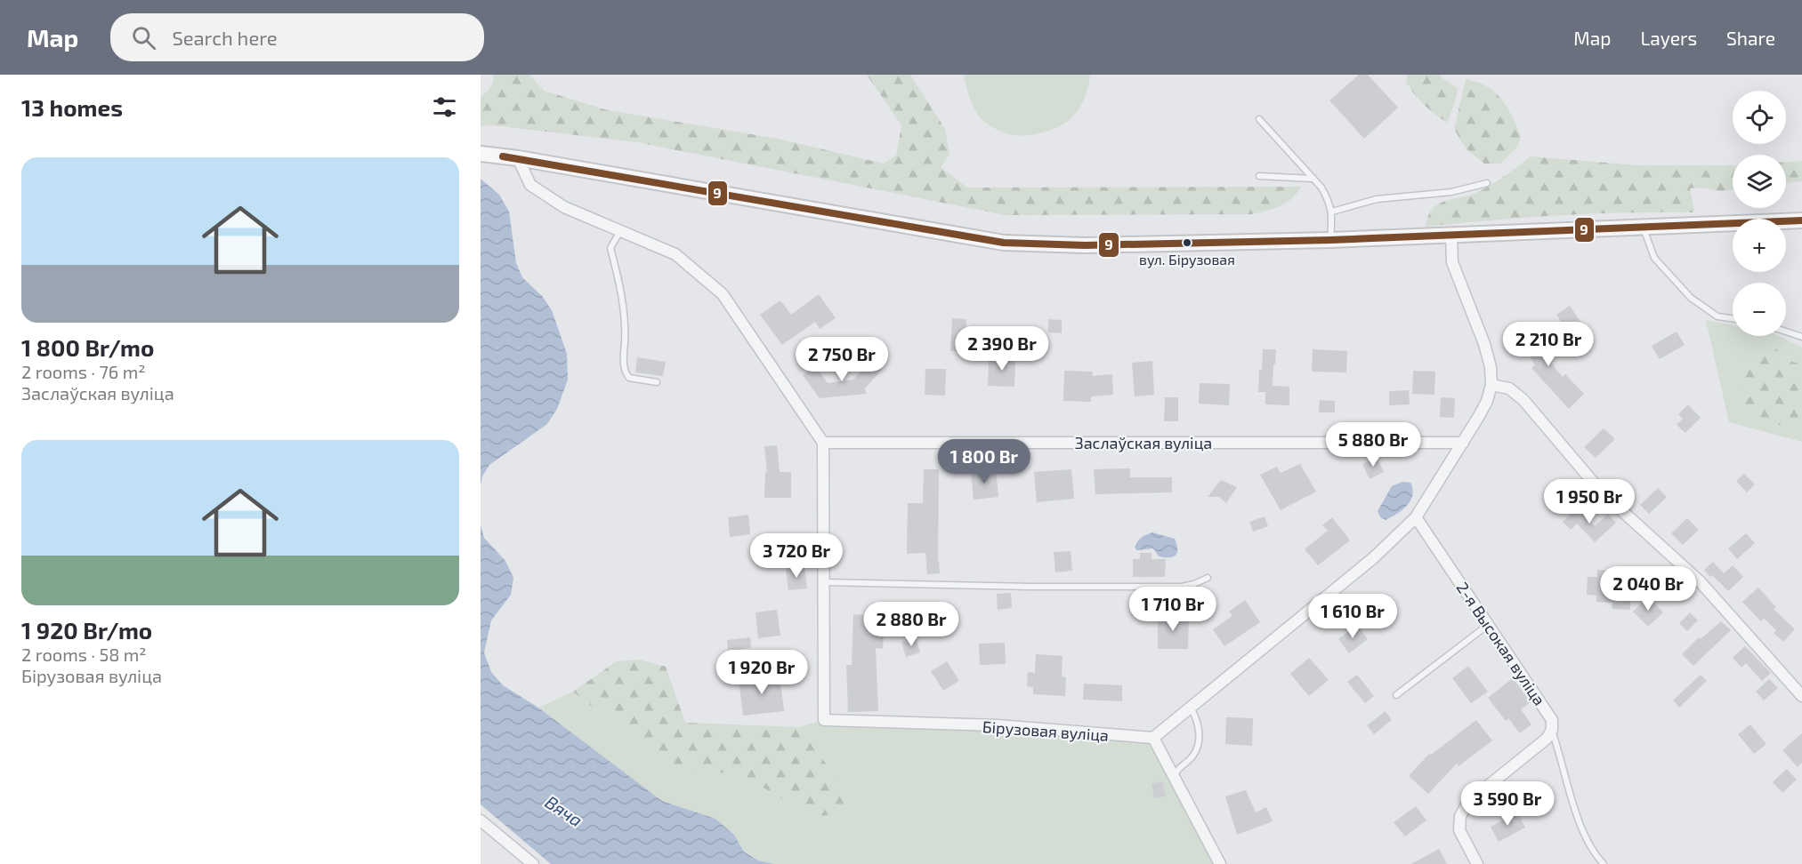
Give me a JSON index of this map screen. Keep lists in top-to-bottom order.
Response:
{
  "streets": {
    "street": ["Заслаўская вуліца", "2-я Высокая вуліца", "Бірузовая вуліца"]
  },
  "crossings": [
    ["Заслаўская вуліца", "Бірузовая вуліца"]
  ],
  "water": ["Вяча"],
  "places": ["вул. Бірузовая"],
  "lines": ["transit line 9"],
  "page": {
    "header": "Map",
    "search": "Search here",
    "nav": ["Map", "Layers", "Share"],
    "heading": "13 homes",
    "map_buttons": ["+", "−"],
    "list": [
      {
        "name": "1 800 Br/mo",
        "note": "2 rooms · 76 m² · Заслаўская вуліца"
      },
      {
        "name": "1 920 Br/mo",
        "note": "2 rooms · 58 m² · Бірузовая вуліца"
      }
    ],
    "price": [
      "2 210 Br",
      "2 390 Br",
      "2 750 Br",
      "5 880 Br",
      "1 800 Br",
      "1 950 Br",
      "3 720 Br",
      "2 040 Br",
      "1 710 Br",
      "1 610 Br",
      "2 880 Br",
      "1 920 Br",
      "3 590 Br"
    ]
  }
}
